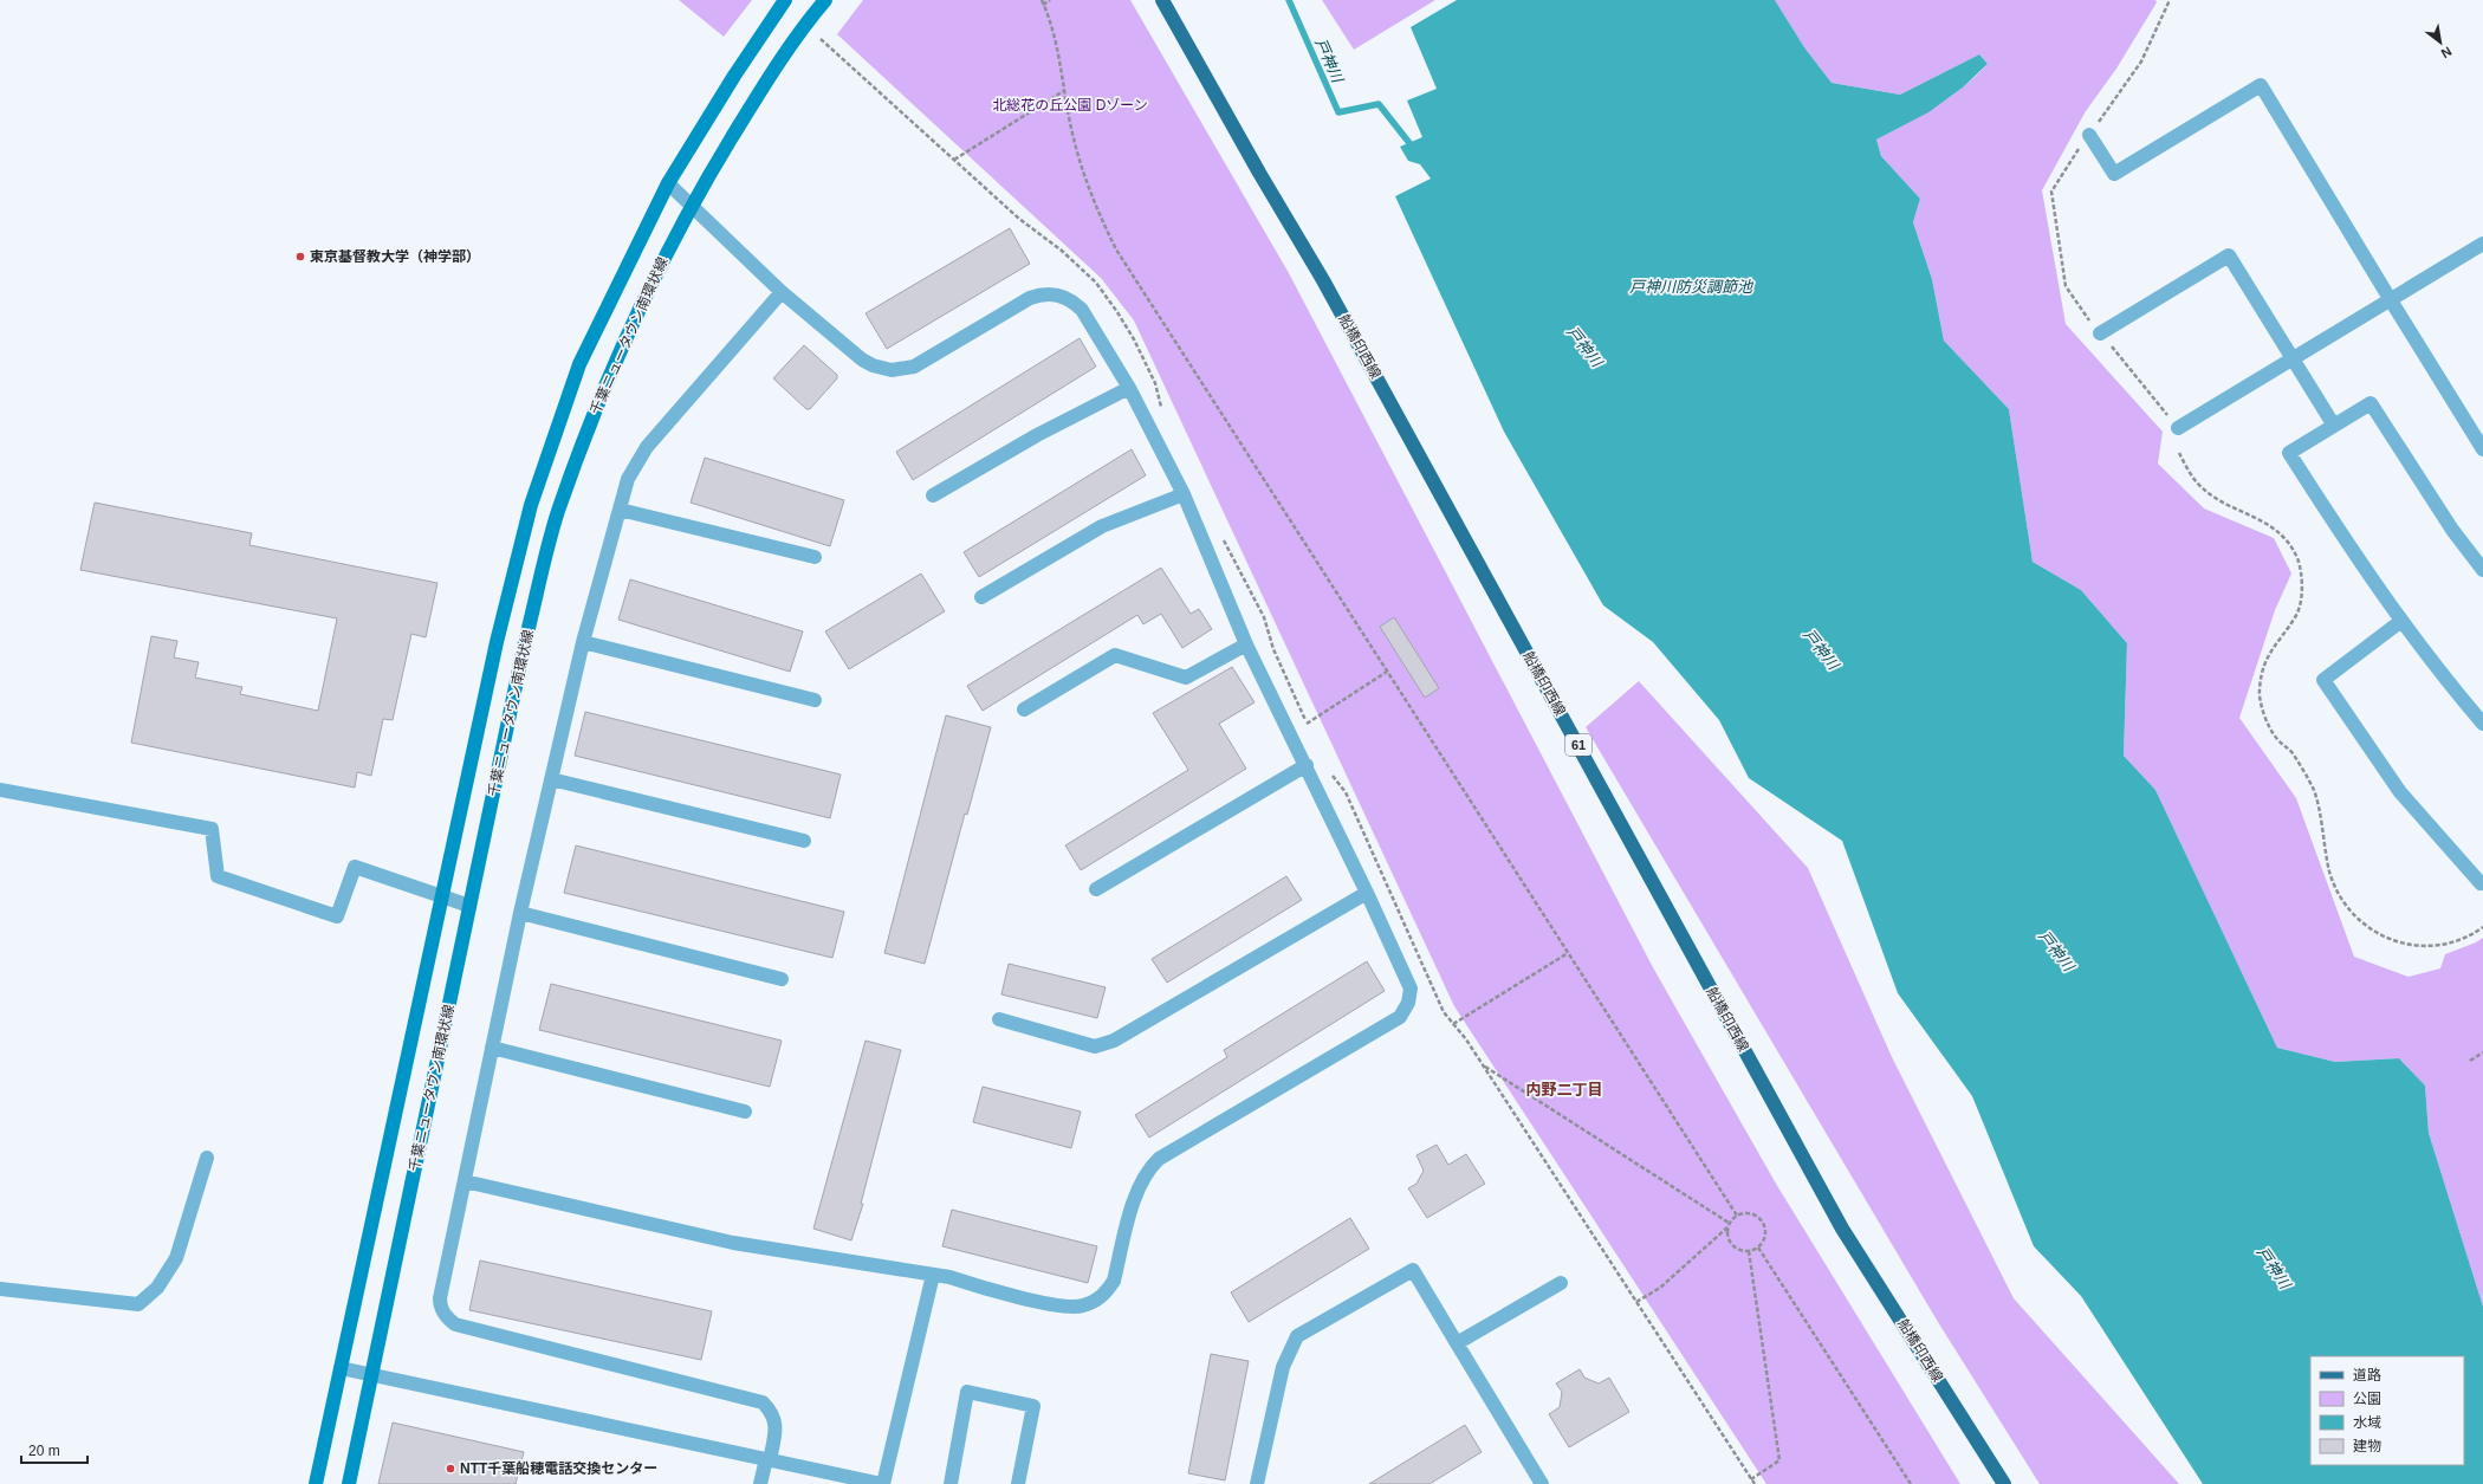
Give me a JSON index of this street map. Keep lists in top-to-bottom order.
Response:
{
  "streets": {
    "main road": ["千葉ニュータウン南環状線", "船橋印西線", "61"]
  },
  "districts": ["内野二丁目"],
  "water": ["戸神川", "戸神川防災調節池"],
  "parks": ["北総花の丘公園 Dゾーン"],
  "places": ["東京基督教大学（神学部）", "NTT千葉船穂電話交換センター"],
  "legend": [
    "道路",
    "公園",
    "水域",
    "建物"
  ],
  "scale_bar": "20 m",
  "north": "bottom right"
}
